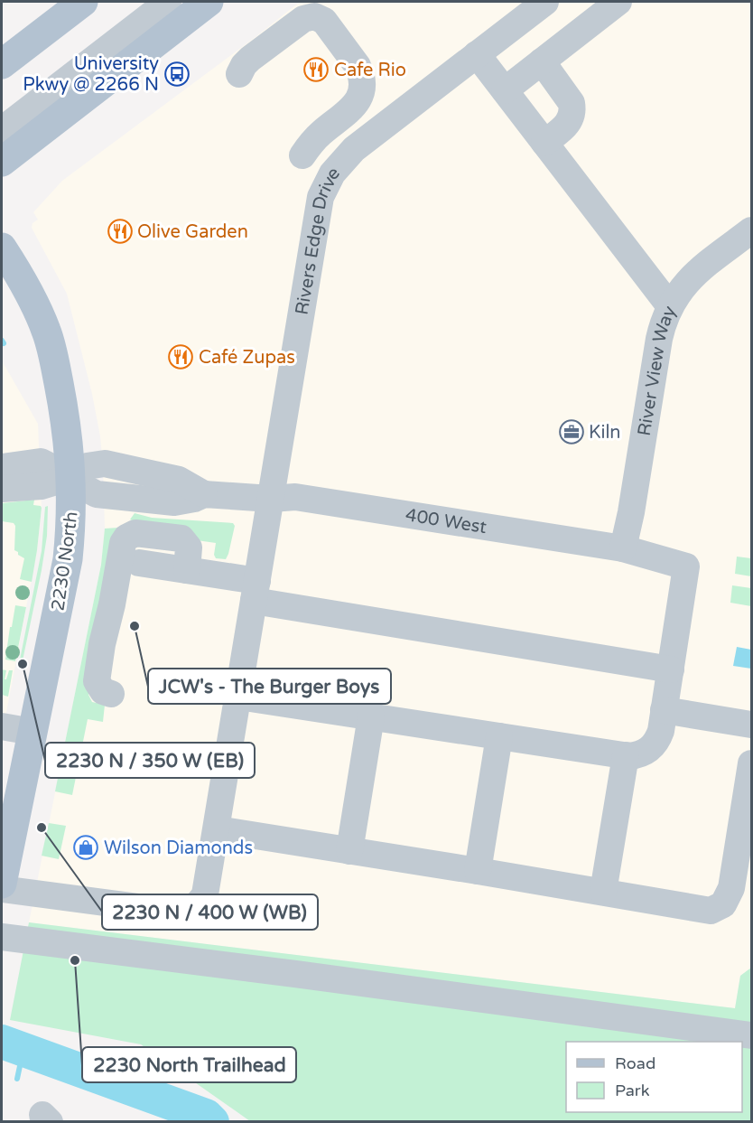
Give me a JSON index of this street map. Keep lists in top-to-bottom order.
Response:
{
  "streets": {
    "main road": ["2230 North"],
    "street": ["Rivers Edge Drive", "River View Way", "400 West"]
  },
  "crossings": [
    ["Rivers Edge Drive", "400 West"],
    ["River View Way", "400 West"],
    ["400 West", "2230 North"]
  ],
  "places": {
    "restaurant": ["Cafe Rio", "Olive Garden", "Café Zupas"],
    "bus stop": ["University Pkwy @ 2266 N"],
    "office": ["Kiln"],
    "other": [
      "JCW's - The Burger Boys",
      "2230 N / 350 W (EB)",
      "2230 N / 400 W (WB)",
      "2230 North Trailhead"
    ],
    "shop": ["Wilson Diamonds"]
  },
  "legend": ["Road", "Park"]
}
